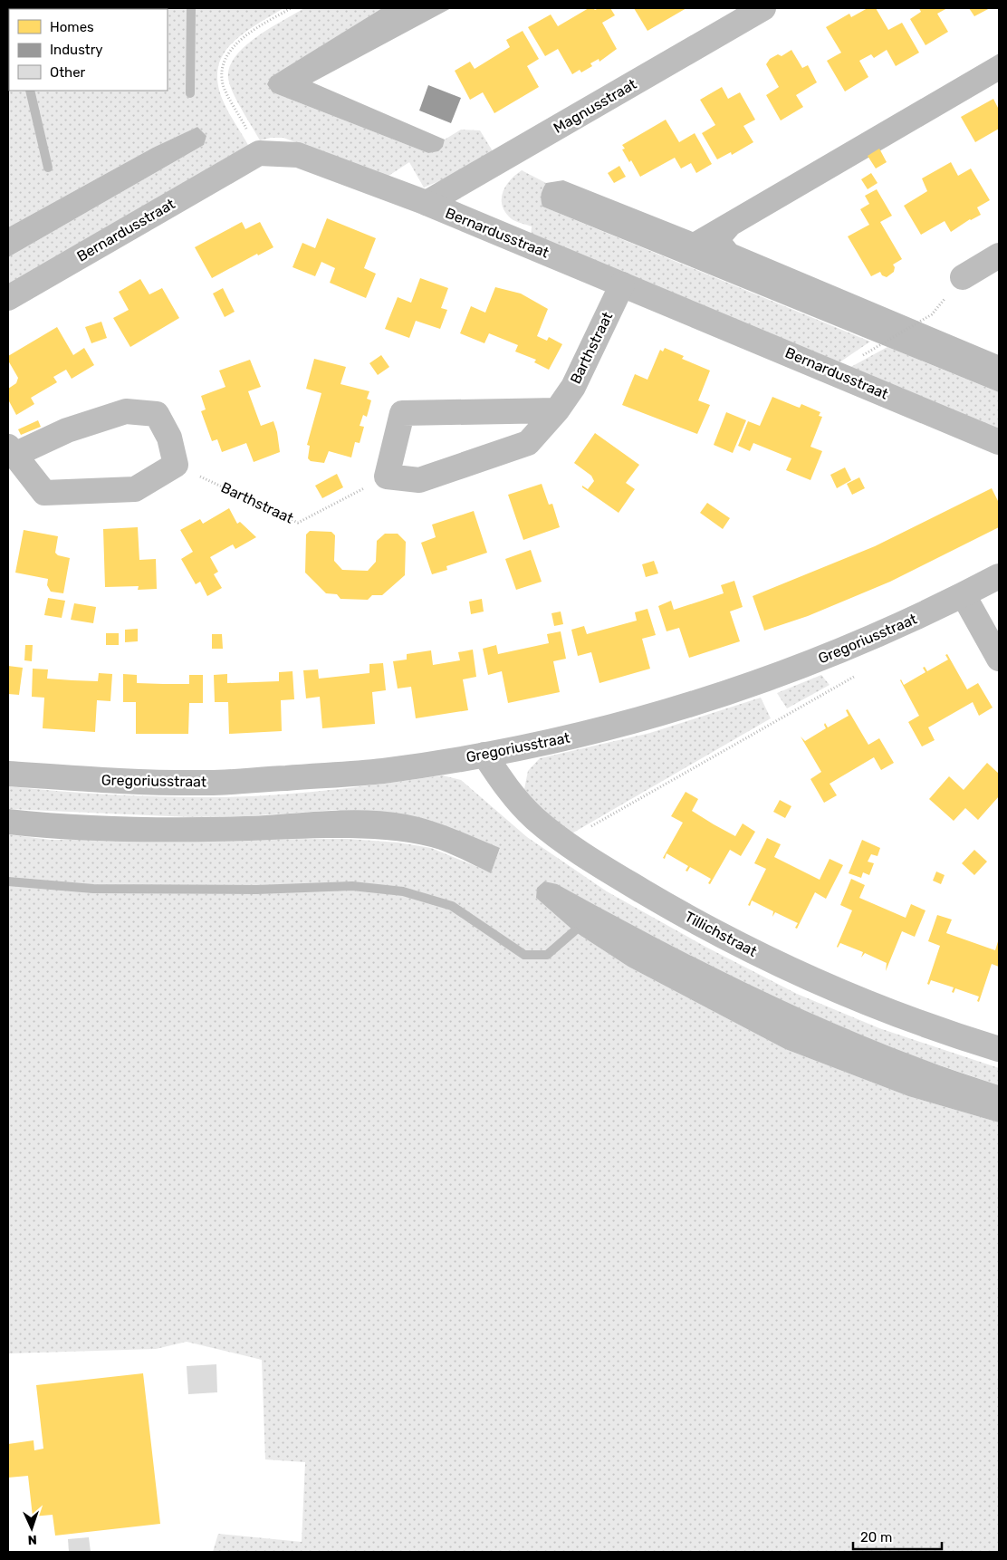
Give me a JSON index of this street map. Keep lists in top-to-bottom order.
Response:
{
  "streets": {
    "street": [
      "Magnusstraat",
      "Bernardusstraat",
      "Barthstraat",
      "Gregoriusstraat",
      "Tillichstraat"
    ]
  },
  "crossings": [
    ["Magnusstraat", "Bernardusstraat"],
    ["Bernardusstraat", "Barthstraat"],
    ["Gregoriusstraat", "Tillichstraat"]
  ],
  "legend": ["Homes", "Industry", "Other"],
  "scale_bar": "20 m",
  "north": "bottom"
}
